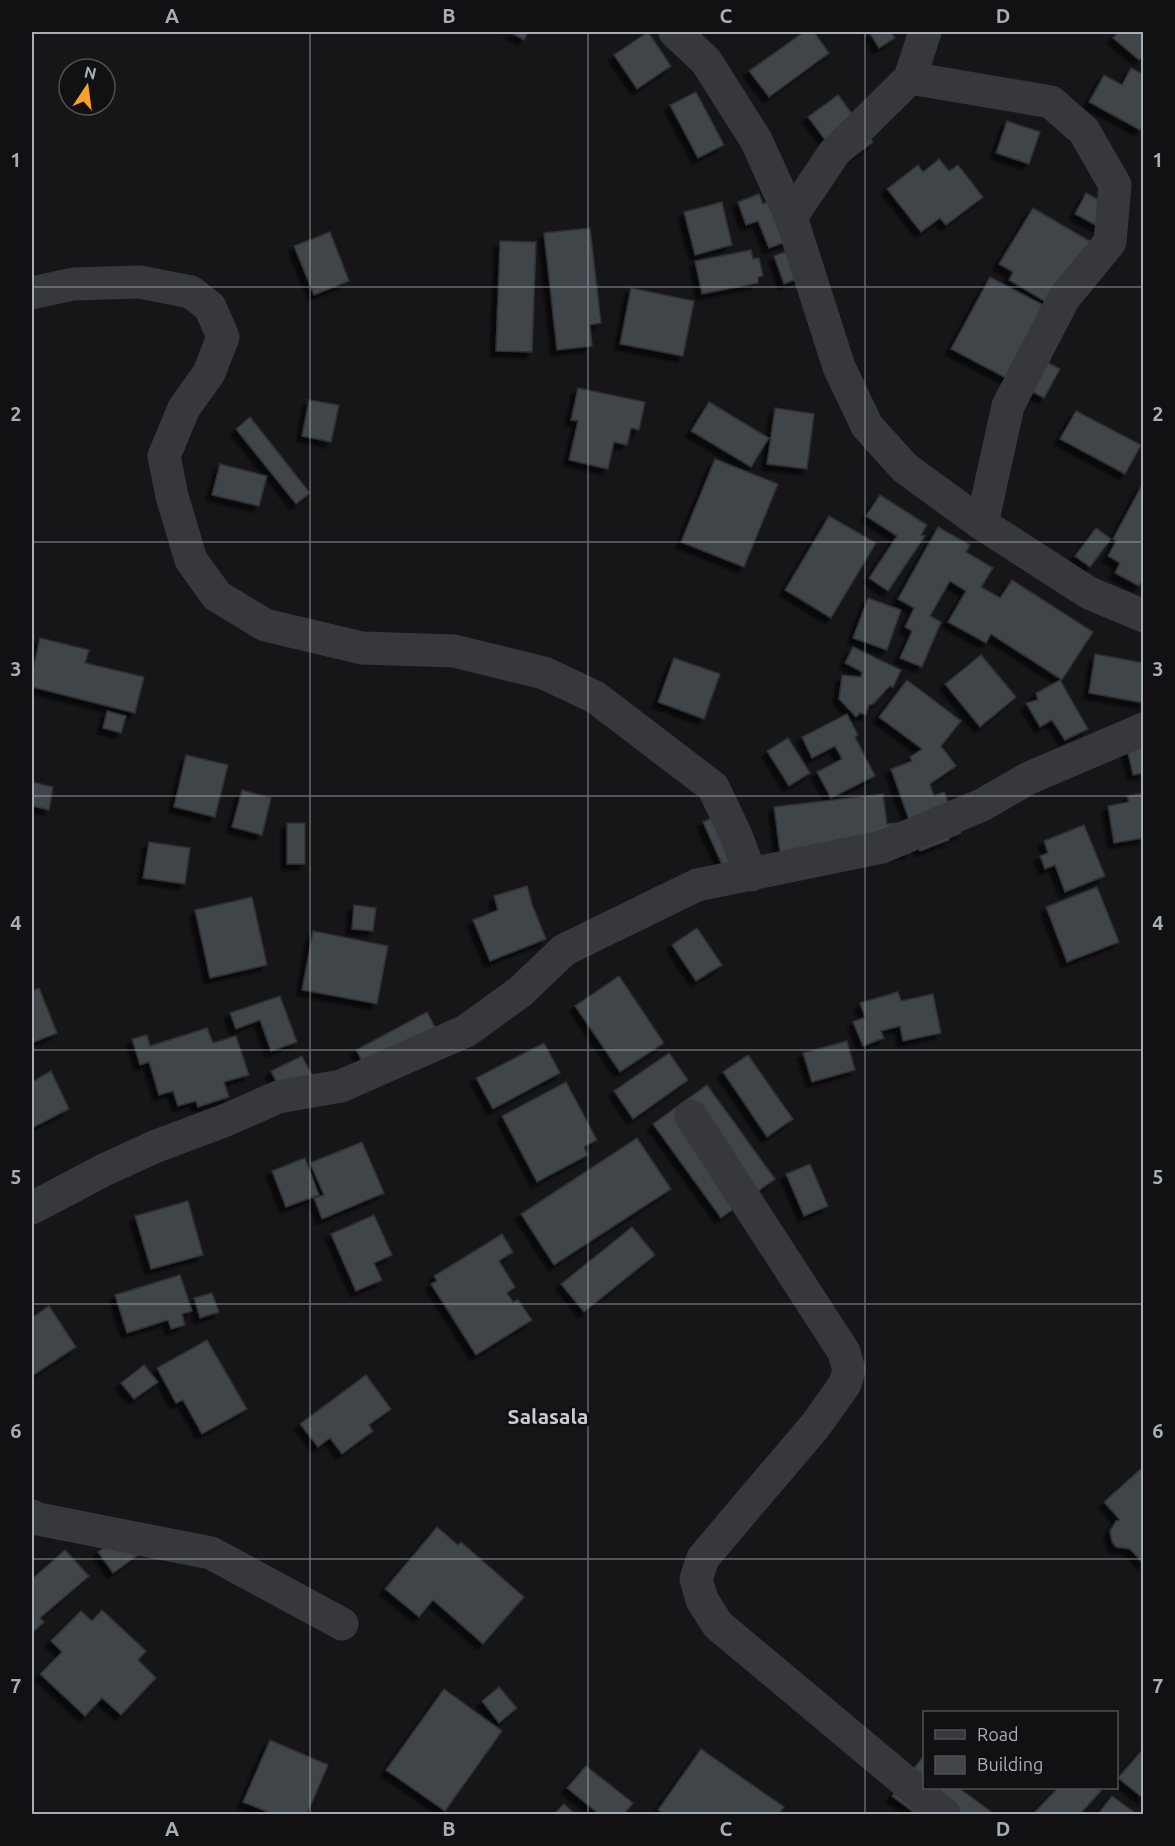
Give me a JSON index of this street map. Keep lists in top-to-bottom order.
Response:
{
  "districts": ["Salasala"],
  "legend": ["Road", "Building"],
  "north": "top",
  "grid": {
    "columns": [
      "A",
      "B",
      "C",
      "D"
    ],
    "rows": [
      "1",
      "2",
      "3",
      "4",
      "5",
      "6",
      "7"
    ]
  }
}
